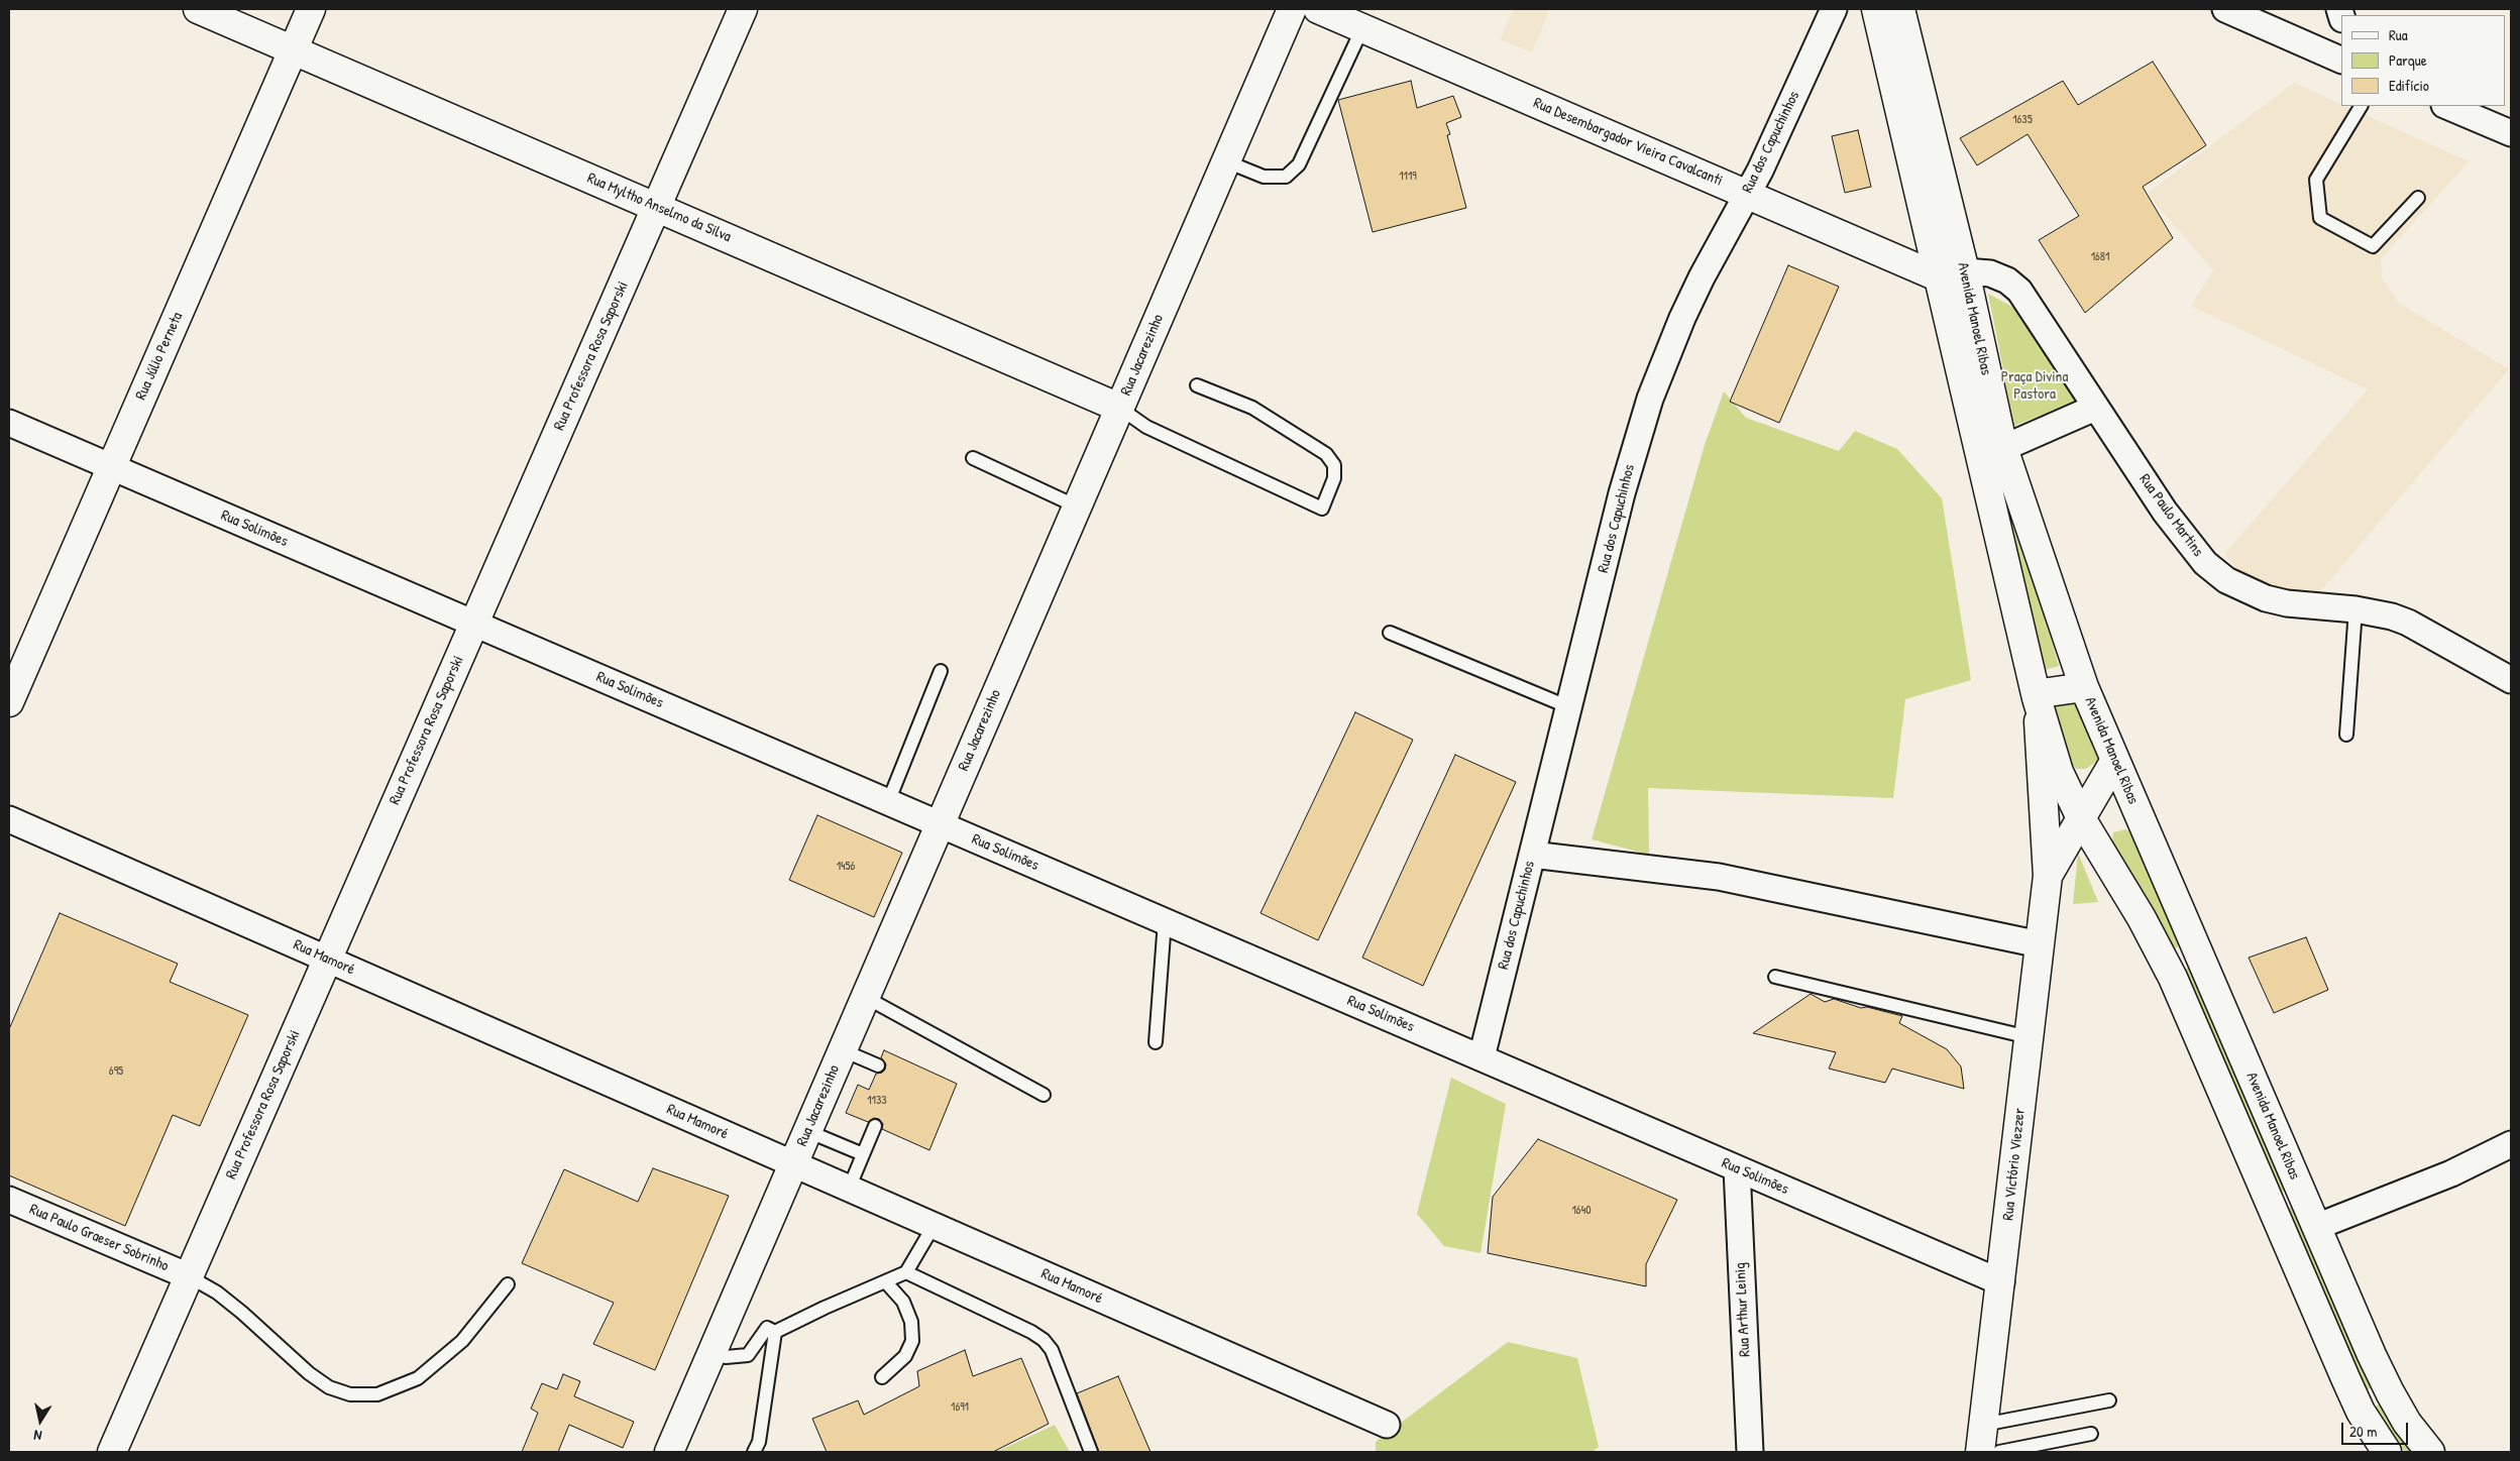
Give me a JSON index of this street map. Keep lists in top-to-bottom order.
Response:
{
  "streets": {
    "main road": [
      "Rua Desembargador Vieira Cavalcanti",
      "Rua Myltho Anselmo da Silva",
      "Avenida Manoel Ribas",
      "Rua Jacarezinho",
      "Rua Júlio Perneta",
      "Rua Professora Rosa Saporski",
      "Rua Victório Viezzer"
    ],
    "street": [
      "Rua dos Capuchinhos",
      "Rua Paulo Martins",
      "Rua Solimões",
      "Rua Mamoré",
      "Rua Paulo Graeser Sobrinho",
      "Rua Arthur Leinig"
    ]
  },
  "crossings": [
    ["Rua Desembargador Vieira Cavalcanti", "Rua dos Capuchinhos"],
    ["Rua Desembargador Vieira Cavalcanti", "Avenida Manoel Ribas"],
    ["Rua dos Capuchinhos", "Rua Solimões"],
    ["Rua Myltho Anselmo da Silva", "Rua Jacarezinho"],
    ["Rua Myltho Anselmo da Silva", "Rua Júlio Perneta"],
    ["Rua Myltho Anselmo da Silva", "Rua Professora Rosa Saporski"],
    ["Avenida Manoel Ribas", "Rua Paulo Martins"],
    ["Avenida Manoel Ribas", "Rua Victório Viezzer"],
    ["Rua Jacarezinho", "Rua Solimões"],
    ["Rua Jacarezinho", "Rua Mamoré"],
    ["Rua Júlio Perneta", "Rua Solimões"],
    ["Rua Professora Rosa Saporski", "Rua Solimões"],
    ["Rua Professora Rosa Saporski", "Rua Mamoré"],
    ["Rua Professora Rosa Saporski", "Rua Paulo Graeser Sobrinho"],
    ["Rua Solimões", "Rua Victório Viezzer"],
    ["Rua Solimões", "Rua Arthur Leinig"]
  ],
  "parks": ["Praça Divina Pastora"],
  "house_numbers": [
    "1635",
    "1119",
    "1681",
    "1456",
    "695",
    "1133",
    "1640",
    "1691"
  ],
  "legend": ["Rua", "Parque", "Edifício"],
  "scale_bar": "20 m",
  "north": "bottom"
}
